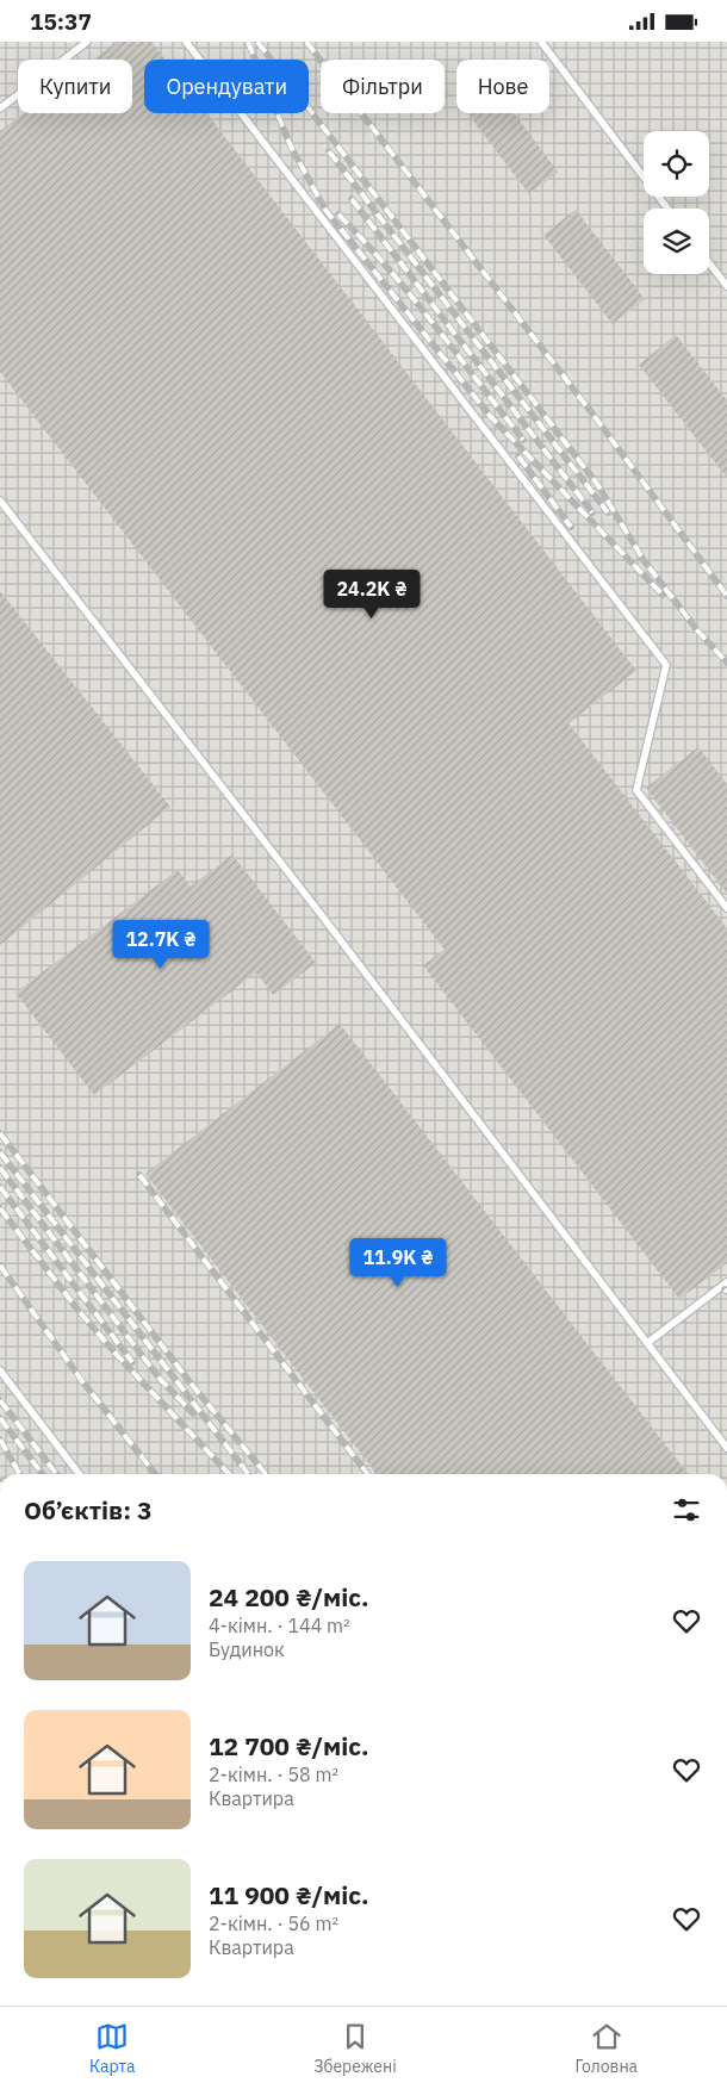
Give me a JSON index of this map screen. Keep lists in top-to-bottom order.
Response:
{
  "page": {
    "status": "15:37",
    "chip": [
      "Купити",
      "Орендувати",
      "Фільтри",
      "Нове"
    ],
    "price": ["24.2K ₴", "12.7K ₴", "11.9K ₴"],
    "heading": "Об’єктів: 3",
    "list": [
      {
        "name": "24 200 ₴/міс.",
        "note": "4-кімн. · 144 m² · Будинок"
      },
      {
        "name": "12 700 ₴/міс.",
        "note": "2-кімн. · 58 m² · Квартира"
      },
      {
        "name": "11 900 ₴/міс.",
        "note": "2-кімн. · 56 m² · Квартира"
      }
    ],
    "tabs": ["Карта", "Збережені", "Головна"]
  }
}
